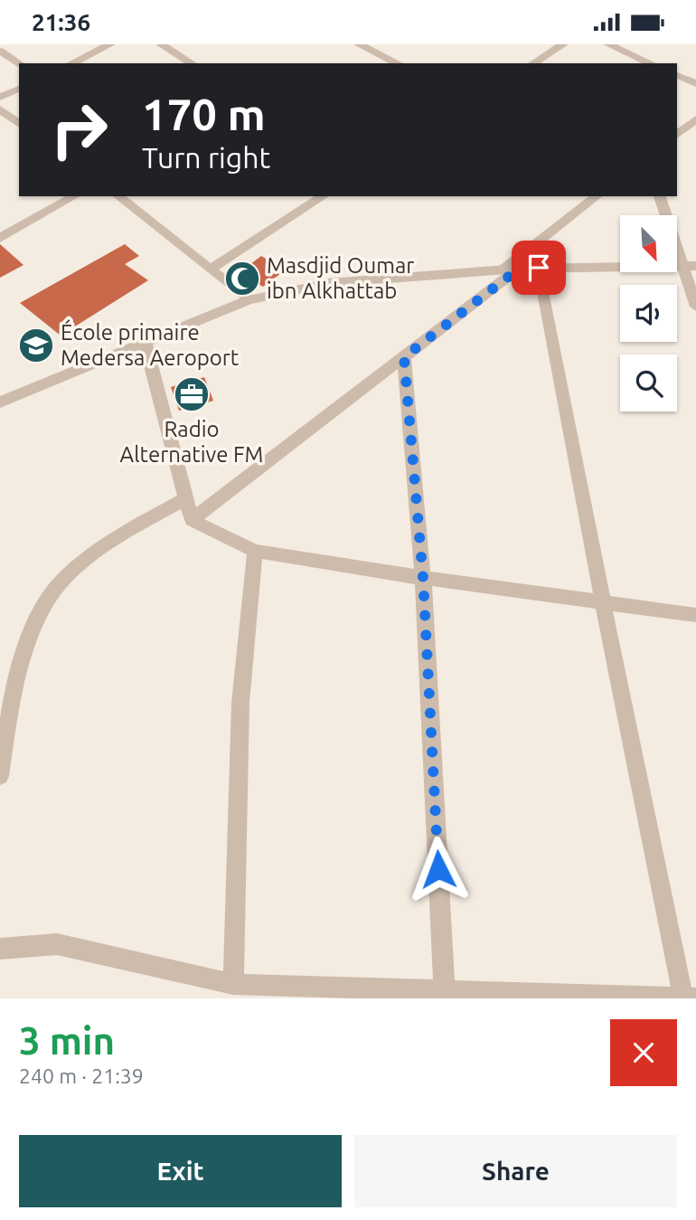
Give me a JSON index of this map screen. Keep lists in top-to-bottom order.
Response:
{
  "places": {
    "mosque": ["Masdjid Oumar ibn Alkhattab"],
    "school or university": ["École primaire Medersa Aeroport"],
    "office": ["Radio Alternative FM"]
  },
  "north": "bottom right",
  "page": {
    "status": "21:36",
    "turn": ["170 m", "Turn right"],
    "heading": ["3 min", "240 m · 21:39"],
    "buttons": ["Exit", "Share"]
  }
}
